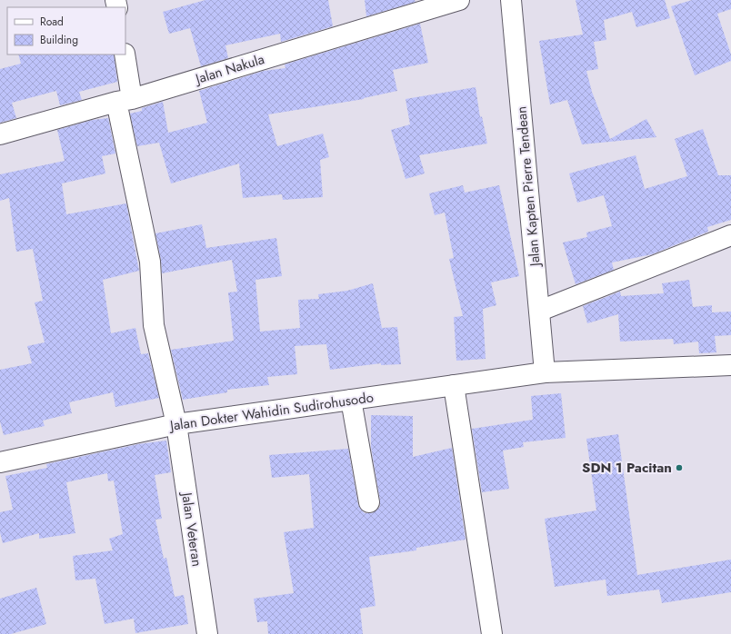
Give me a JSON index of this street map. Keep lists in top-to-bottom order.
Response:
{
  "streets": {
    "street": [
      "Jalan Nakula",
      "Jalan Kapten Pierre Tendean",
      "Jalan Dokter Wahidin Sudirohusodo",
      "Jalan Veteran"
    ]
  },
  "crossings": [
    ["Jalan Nakula", "Jalan Veteran"],
    ["Jalan Kapten Pierre Tendean", "Jalan Dokter Wahidin Sudirohusodo"],
    ["Jalan Dokter Wahidin Sudirohusodo", "Jalan Veteran"]
  ],
  "places": ["SDN 1 Pacitan"],
  "legend": ["Road", "Building"]
}
